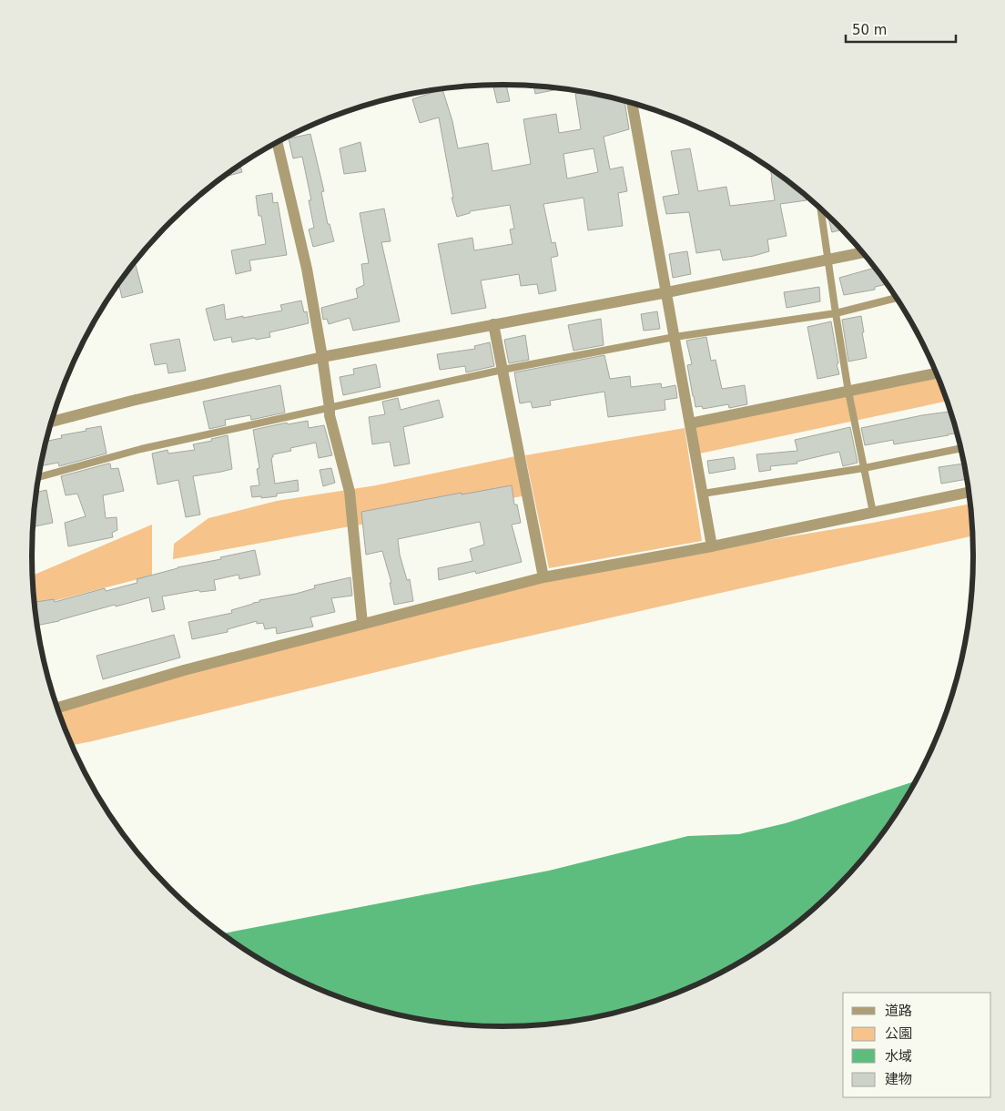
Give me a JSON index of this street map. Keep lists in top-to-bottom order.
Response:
{
  "legend": [
    "道路",
    "公園",
    "水域",
    "建物"
  ],
  "scale_bar": "50 m"
}
